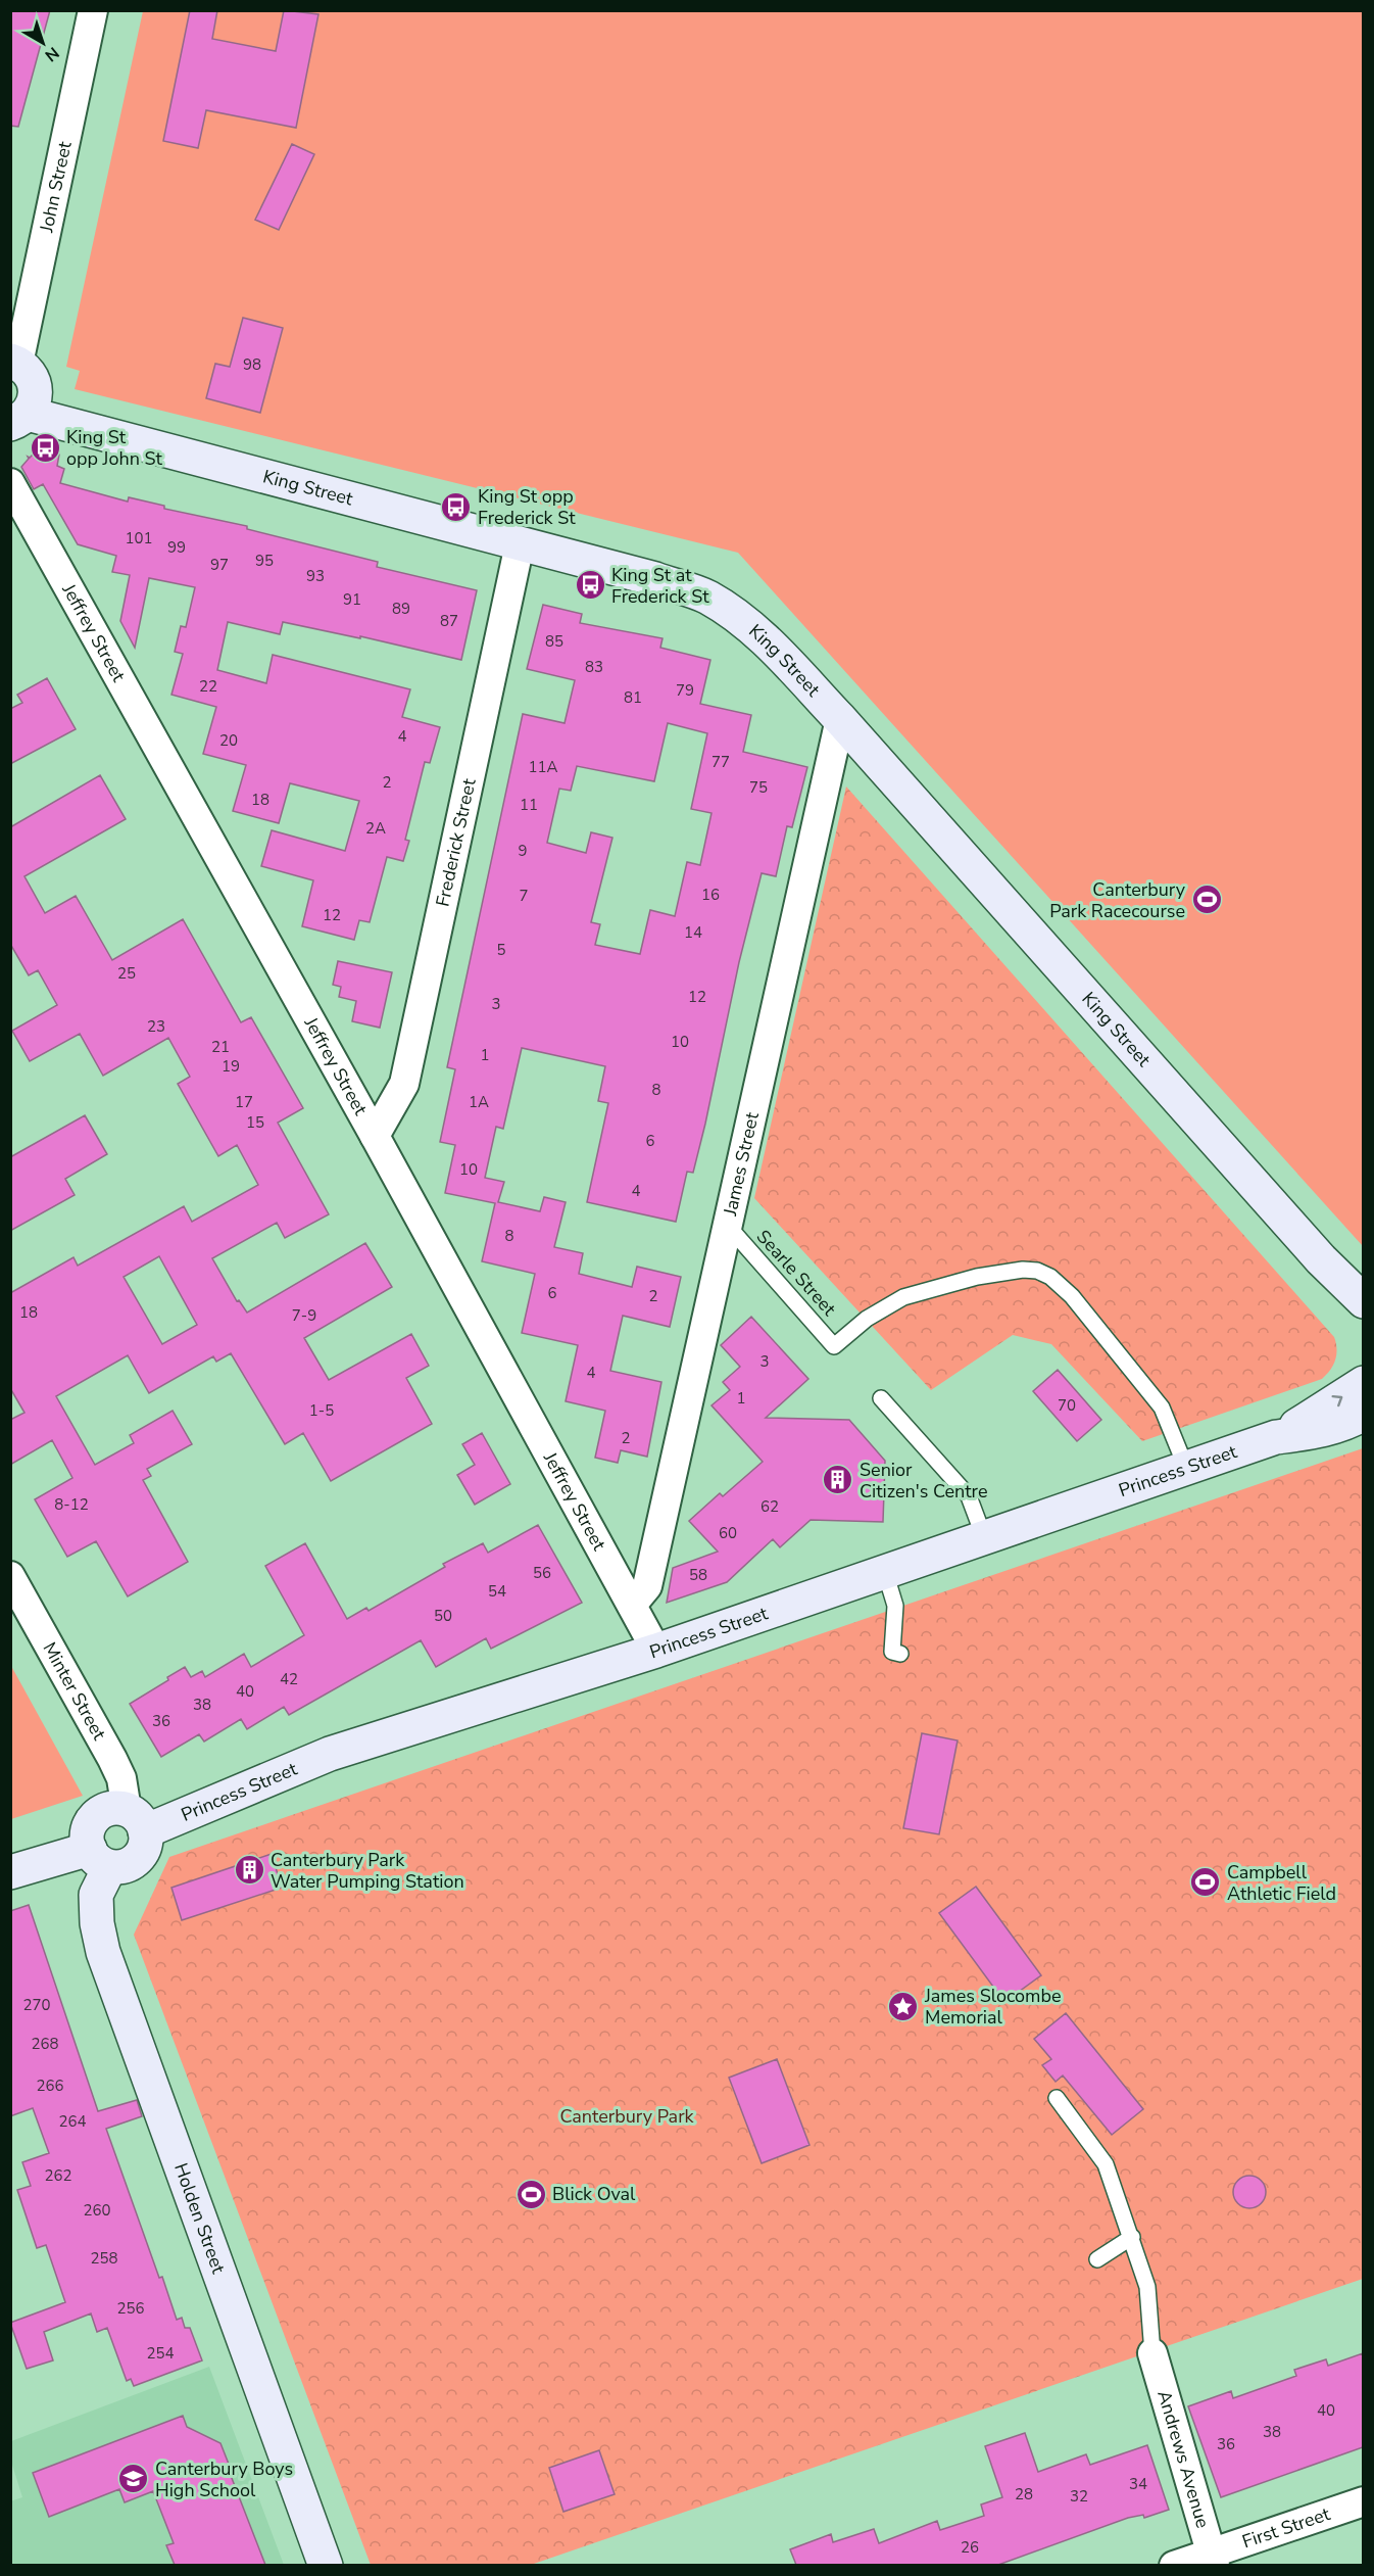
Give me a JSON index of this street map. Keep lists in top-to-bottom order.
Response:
{
  "streets": {
    "street": [
      "John Street",
      "King Street",
      "Jeffrey Street",
      "Frederick Street",
      "James Street",
      "Princess Street",
      "Minter Street",
      "Holden Street",
      "Andrews Avenue",
      "First Street"
    ],
    "lane": ["Searle Street"]
  },
  "crossings": [
    ["King Street", "Frederick Street"],
    ["King Street", "James Street"],
    ["Jeffrey Street", "Frederick Street"],
    ["Jeffrey Street", "James Street"],
    ["Jeffrey Street", "Princess Street"],
    ["James Street", "Searle Street"],
    ["Searle Street", "Princess Street"],
    ["Princess Street", "Minter Street"],
    ["Princess Street", "Holden Street"],
    ["Minter Street", "Holden Street"],
    ["Andrews Avenue", "First Street"]
  ],
  "parks": ["Canterbury Park"],
  "places": {
    "bus stop": ["King St opp John St", "King St opp Frederick St", "King St at Frederick St"],
    "sports": ["Canterbury Park Racecourse", "Campbell Athletic Field", "Blick Oval"],
    "building": ["Senior Citizen's Centre", "Canterbury Park Water Pumping Station"],
    "place": ["James Slocombe Memorial"],
    "school or university": ["Canterbury Boys High School"]
  },
  "house_numbers": [
    "98",
    "101",
    "99",
    "95",
    "97",
    "93",
    "91",
    "89",
    "87",
    "85",
    "83",
    "22",
    "79",
    "81",
    "4",
    "20",
    "77",
    "11A",
    "2",
    "75",
    "18",
    "11",
    "2A",
    "9",
    "16",
    "7",
    "12",
    "14",
    "5",
    "25",
    "12",
    "3",
    "23",
    "10",
    "21",
    "1",
    "19",
    "8",
    "17",
    "1A",
    "15",
    "6",
    "10",
    "4",
    "8",
    "6",
    "2",
    "18",
    "7-9",
    "3",
    "4",
    "1",
    "70",
    "1-5",
    "2",
    "8-12",
    "62",
    "60",
    "56",
    "58",
    "54",
    "50",
    "42",
    "40",
    "38",
    "36",
    "270",
    "268",
    "266",
    "264",
    "262",
    "260",
    "258",
    "256",
    "254",
    "40",
    "38",
    "36",
    "34",
    "28",
    "32",
    "26"
  ],
  "north": "bottom right"
}
